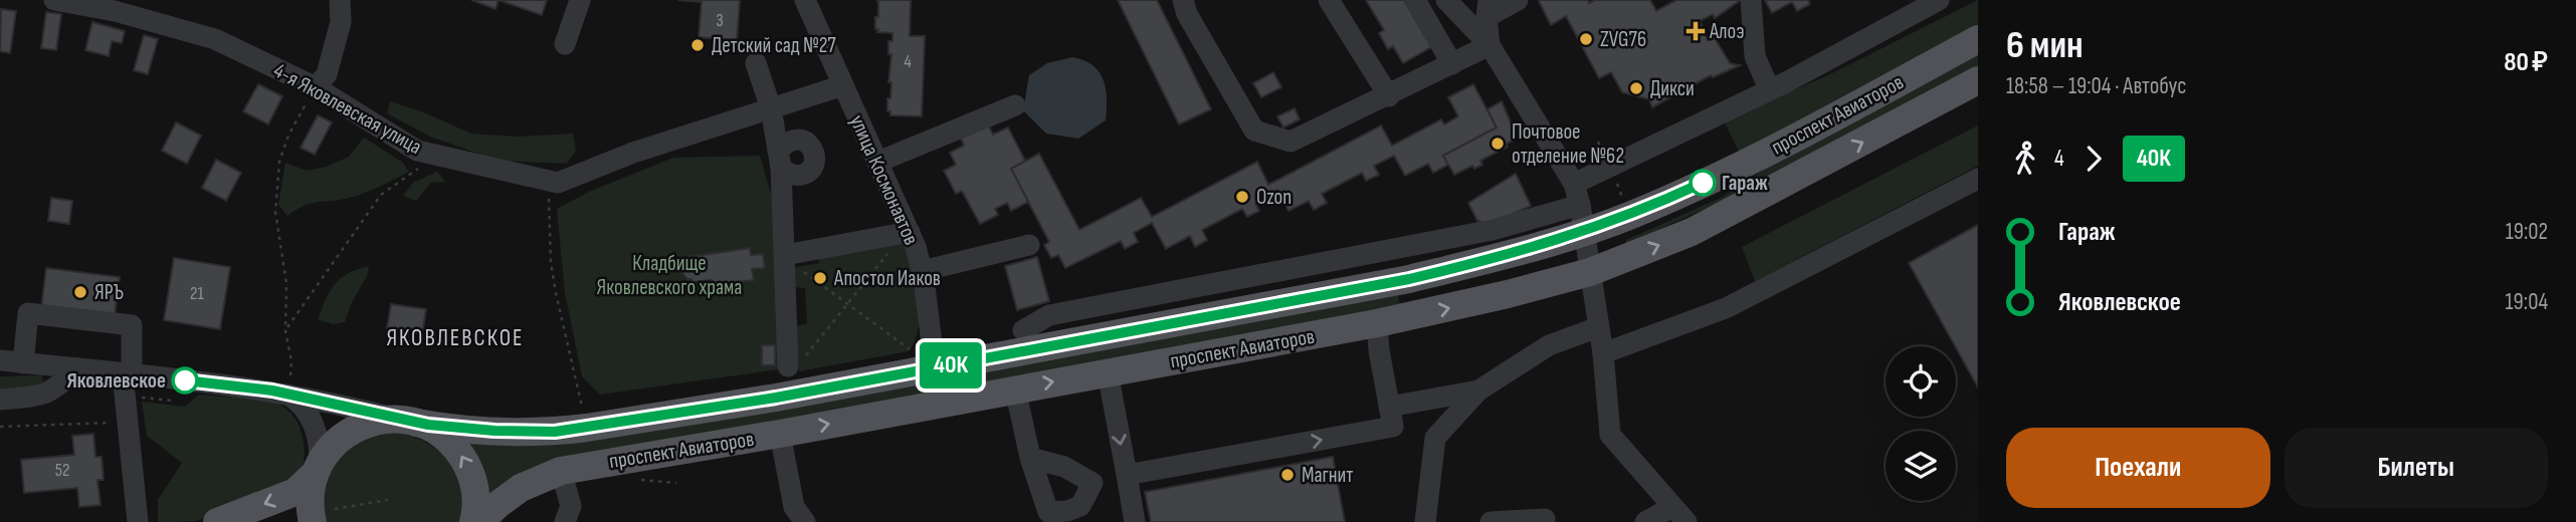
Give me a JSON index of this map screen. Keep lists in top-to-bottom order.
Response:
{
  "streets": {
    "main road": ["проспект Авиаторов"],
    "street": ["4-я Яковлевская улица", "улица Космонавтов"]
  },
  "crossings": [
    ["4-я Яковлевская улица", "улица Космонавтов"],
    ["проспект Авиаторов", "улица Космонавтов"]
  ],
  "districts": ["ЯКОВЛЕВСКОЕ"],
  "parks": ["Кладбище Яковлевского храма"],
  "places": {
    "health": ["Алоэ"],
    "other": [
      "ZVG76",
      "Детский сад №27",
      "Дикси",
      "Почтовое отделение №62",
      "Гараж",
      "Ozon",
      "Апостол Иаков",
      "ЯРЪ",
      "Яковлевское",
      "Магнит"
    ]
  },
  "lines": ["bus line 40К"],
  "house_numbers": [
    "3",
    "4",
    "21",
    "52"
  ],
  "page": {
    "on_map": "40К",
    "heading": ["6 мин", "18:58 – 19:04 · Автобус", "80 ₽"],
    "legs": ["4", "40К"],
    "list": [
      {
        "name": "Гараж",
        "value": "19:02"
      },
      {
        "name": "Яковлевское",
        "value": "19:04"
      }
    ],
    "buttons": ["Поехали", "Билеты"]
  }
}
